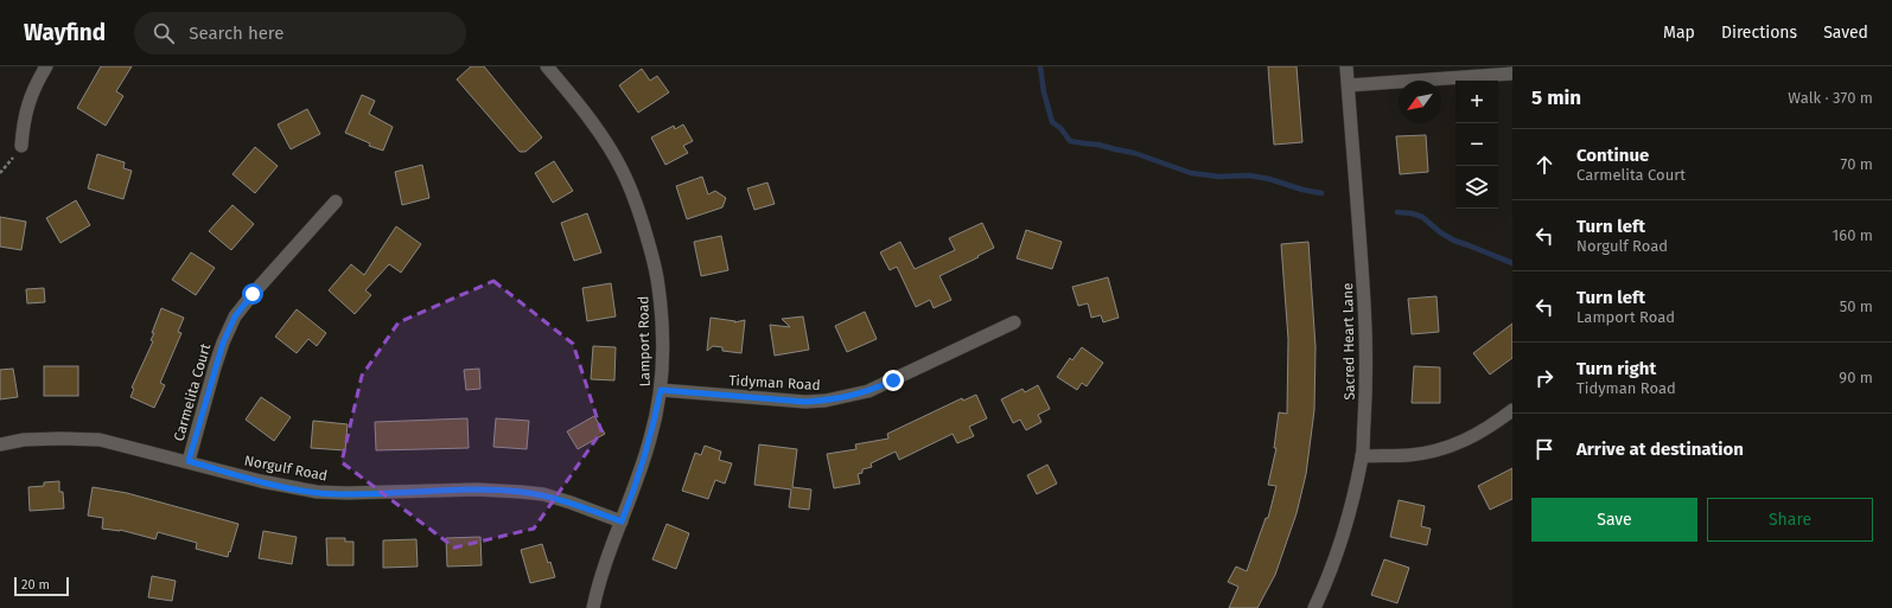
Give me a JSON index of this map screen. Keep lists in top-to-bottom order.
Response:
{
  "streets": {
    "street": [
      "Lamport Road",
      "Sacred Heart Lane",
      "Tidyman Road",
      "Carmelita Court",
      "Norgulf Road"
    ]
  },
  "crossings": [
    ["Lamport Road", "Tidyman Road"],
    ["Lamport Road", "Norgulf Road"],
    ["Carmelita Court", "Norgulf Road"]
  ],
  "scale_bar": "20 m",
  "north": "bottom left",
  "page": {
    "header": "Wayfind",
    "search": "Search here",
    "nav": ["Map", "Directions", "Saved"],
    "heading": ["5 min", "Walk · 370 m"],
    "map_buttons": ["+", "−"],
    "list": [
      ["Continue", "Carmelita Court", "70 m"],
      ["Turn left", "Norgulf Road", "160 m"],
      ["Turn left", "Lamport Road", "50 m"],
      ["Turn right", "Tidyman Road", "90 m"],
      "Arrive at destination"
    ],
    "buttons": ["Save", "Share"],
    "scale": "20 m"
  }
}
